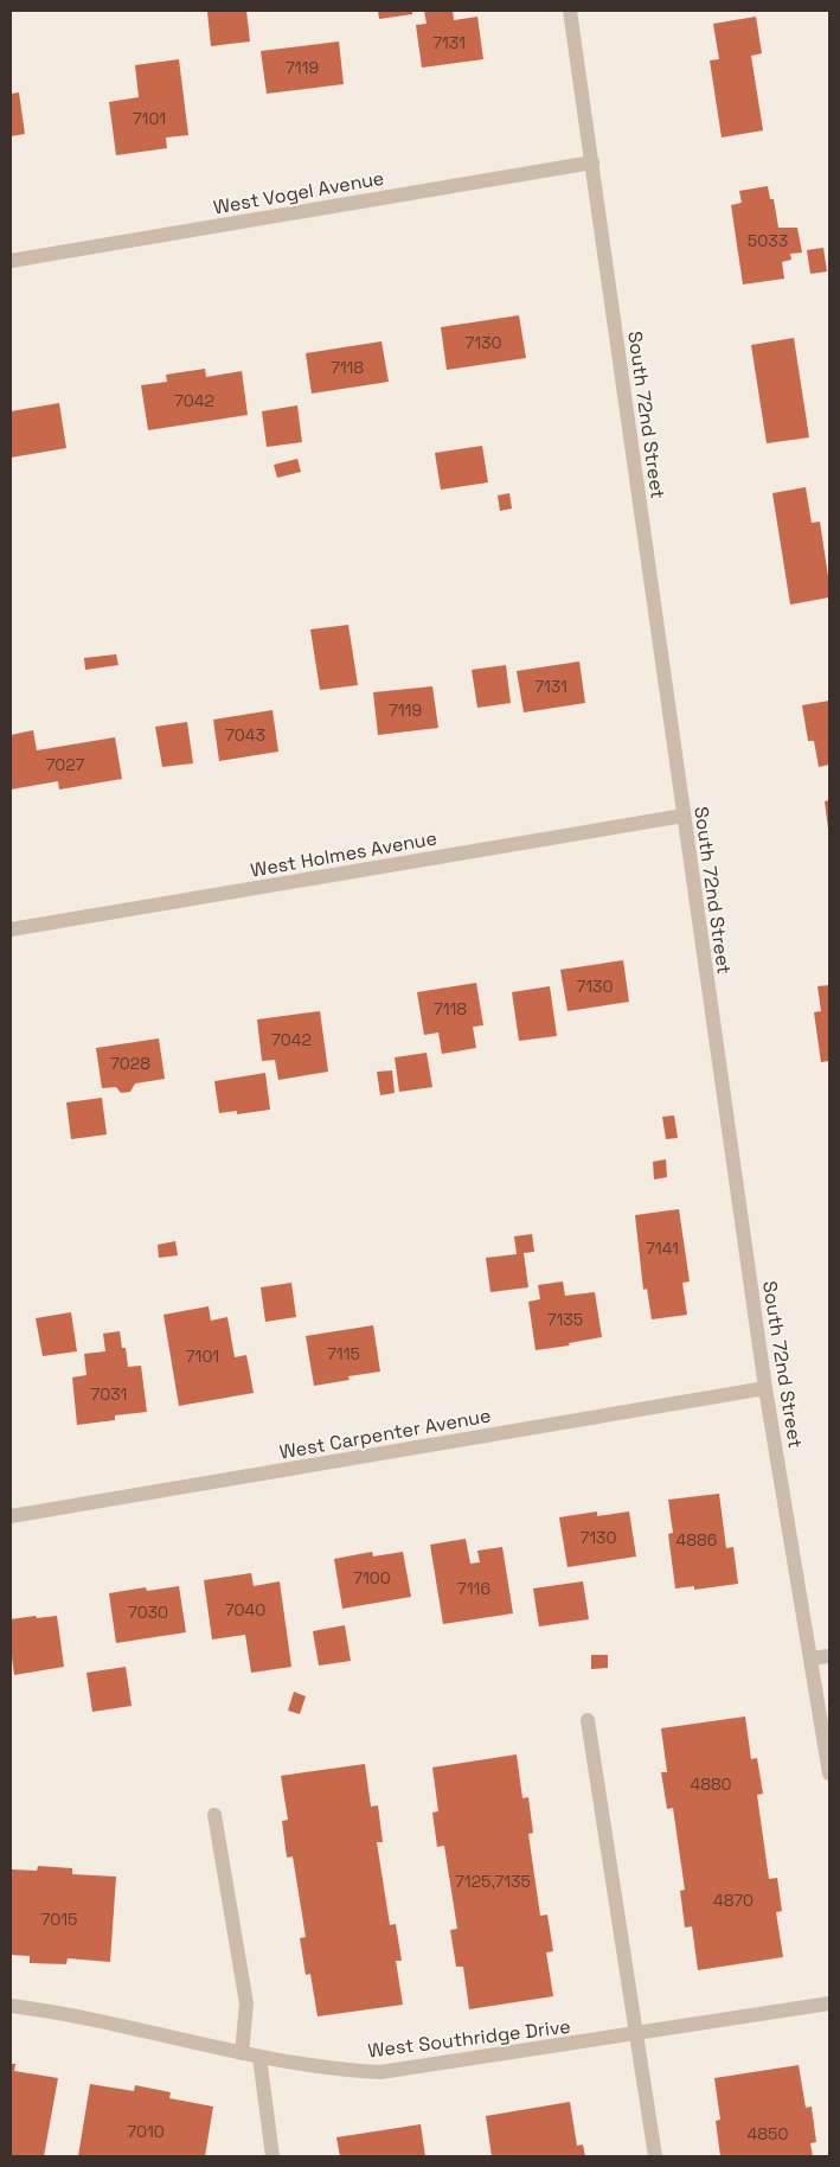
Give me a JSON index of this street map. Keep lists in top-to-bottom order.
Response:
{
  "streets": {
    "street": [
      "West Vogel Avenue",
      "South 72nd Street",
      "West Holmes Avenue",
      "West Carpenter Avenue",
      "West Southridge Drive"
    ]
  },
  "crossings": [
    ["West Vogel Avenue", "South 72nd Street"],
    ["South 72nd Street", "West Holmes Avenue"],
    ["South 72nd Street", "West Carpenter Avenue"]
  ],
  "house_numbers": [
    "7131",
    "7119",
    "7101",
    "5033",
    "7130",
    "7118",
    "7042",
    "7131",
    "7119",
    "7043",
    "7027",
    "7130",
    "7118",
    "7042",
    "7028",
    "7141",
    "7135",
    "7115",
    "7101",
    "7031",
    "7130",
    "4886",
    "7100",
    "7116",
    "7040",
    "7030",
    "4880",
    "7125,7135",
    "4870",
    "7015",
    "7010",
    "4850"
  ]
}
